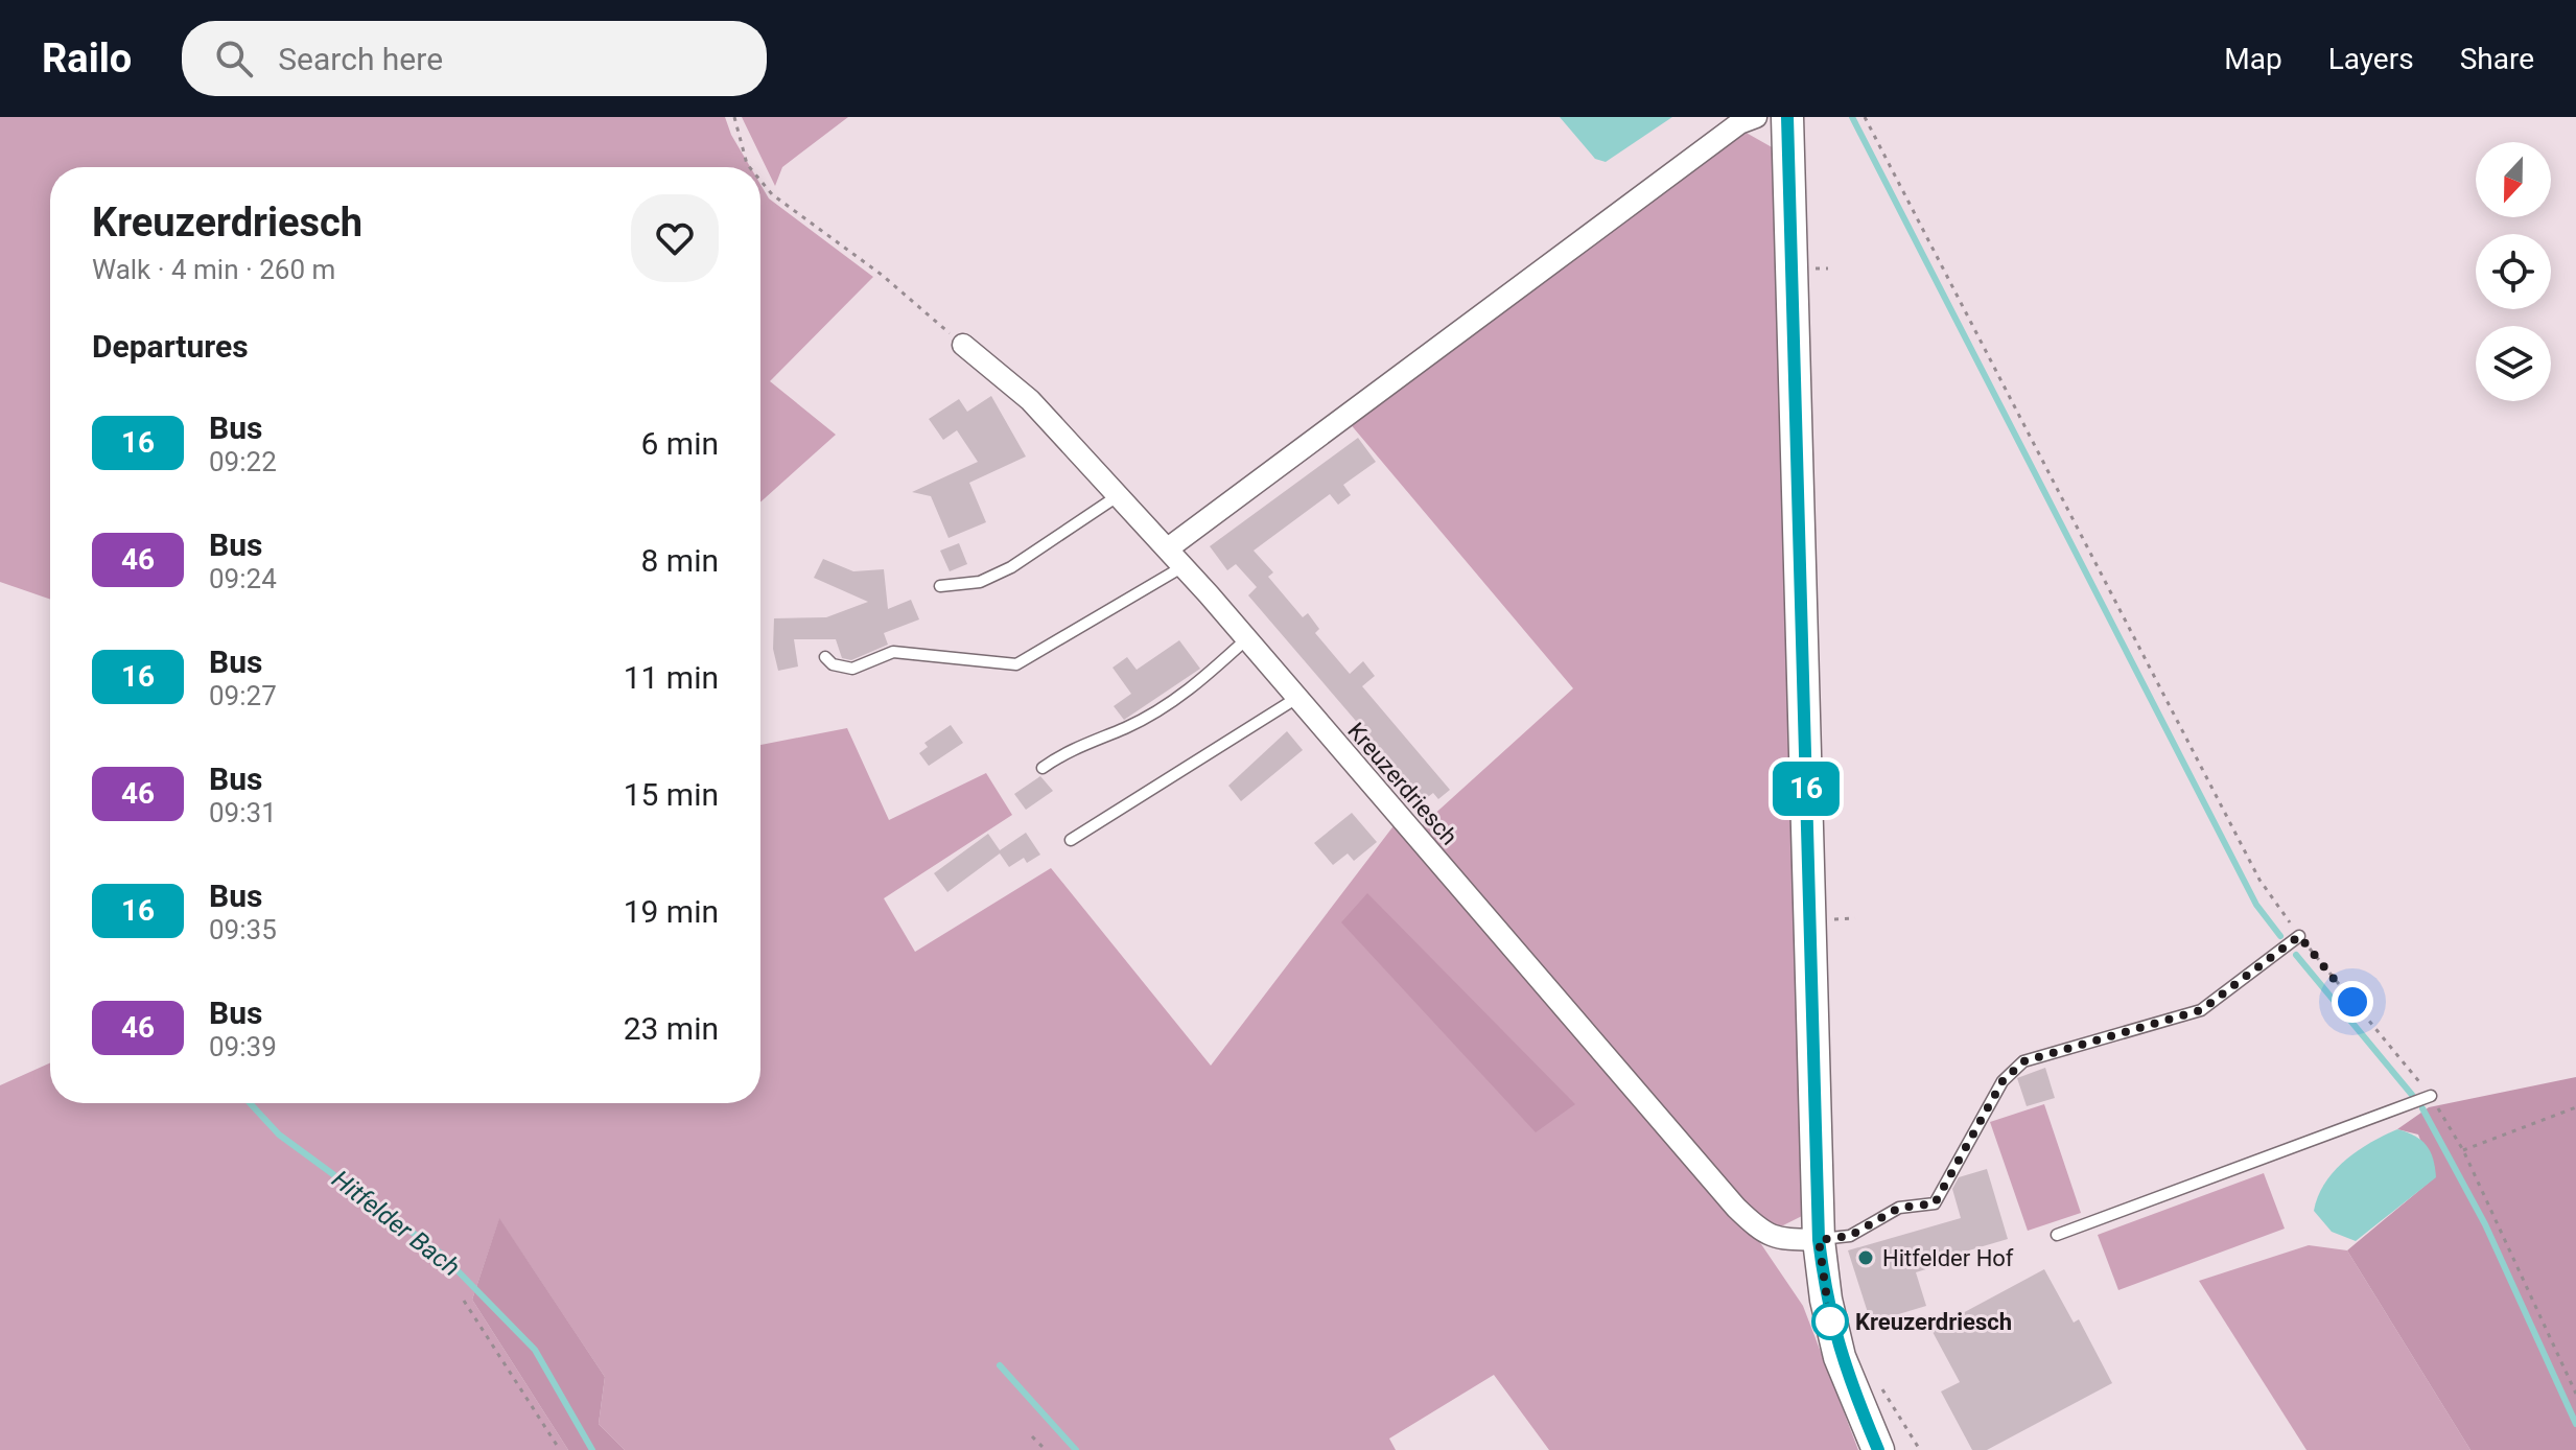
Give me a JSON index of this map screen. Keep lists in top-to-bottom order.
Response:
{
  "streets": {
    "street": ["Kreuzerdriesch"]
  },
  "water": ["Hitfelder Bach"],
  "places": ["Hitfelder Hof", "Kreuzerdriesch"],
  "lines": ["bus line 16"],
  "north": "bottom",
  "page": {
    "header": "Railo",
    "search": "Search here",
    "nav": ["Map", "Layers", "Share"],
    "on_map": "16",
    "heading": [
      ["Kreuzerdriesch", "Walk · 4 min · 260 m"],
      "Departures"
    ],
    "list": [
      {
        "mark": "16",
        "name": "Bus",
        "note": "09:22",
        "value": "6 min"
      },
      {
        "mark": "46",
        "name": "Bus",
        "note": "09:24",
        "value": "8 min"
      },
      {
        "mark": "16",
        "name": "Bus",
        "note": "09:27",
        "value": "11 min"
      },
      {
        "mark": "46",
        "name": "Bus",
        "note": "09:31",
        "value": "15 min"
      },
      {
        "mark": "16",
        "name": "Bus",
        "note": "09:35",
        "value": "19 min"
      },
      {
        "mark": "46",
        "name": "Bus",
        "note": "09:39",
        "value": "23 min"
      }
    ]
  }
}
